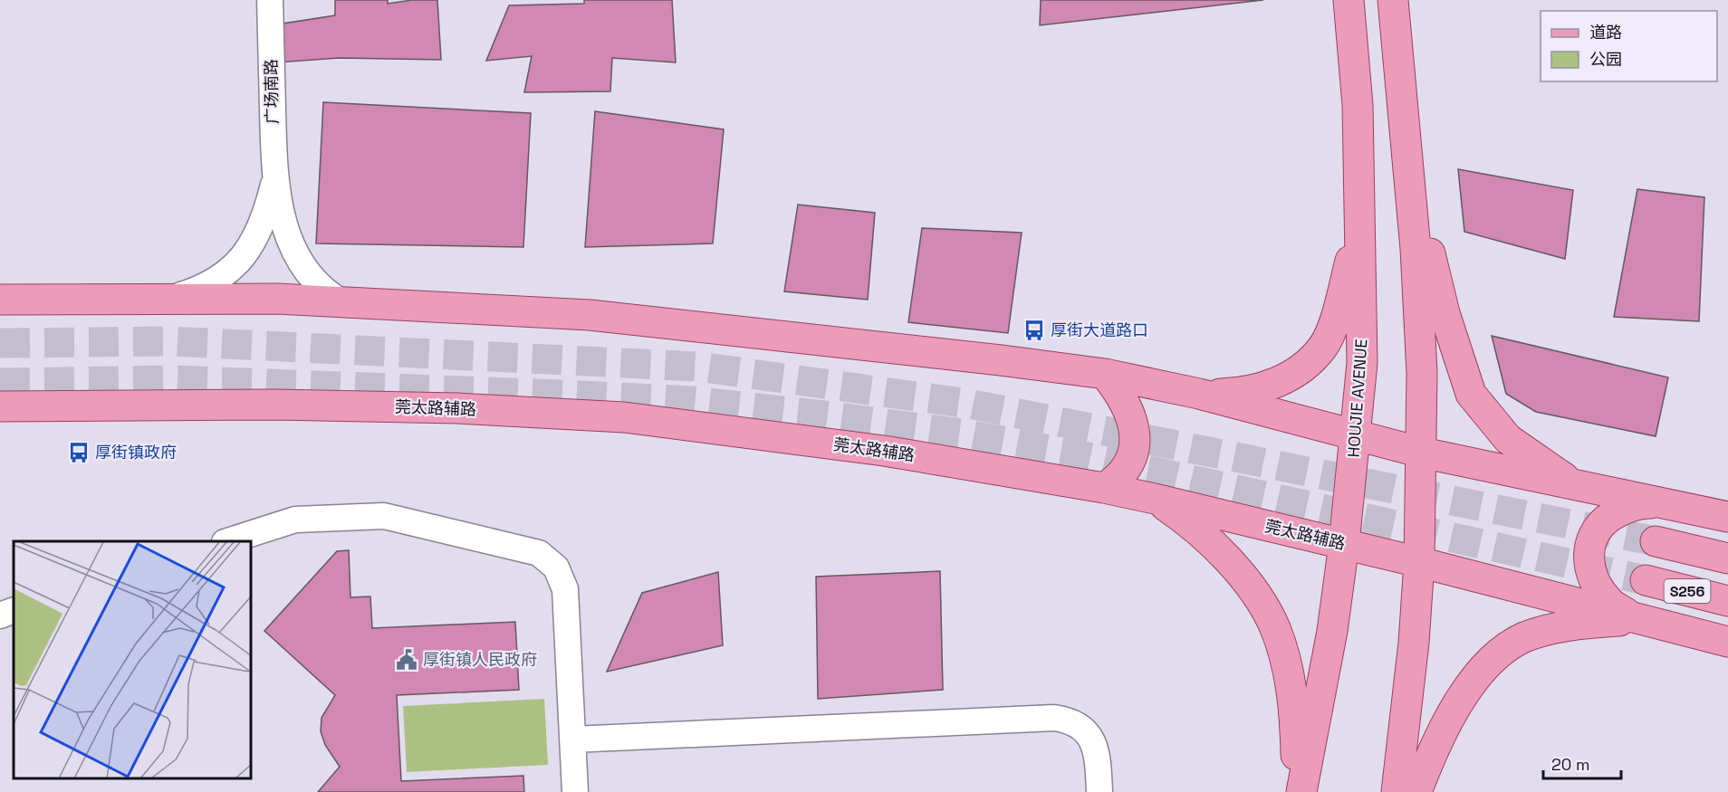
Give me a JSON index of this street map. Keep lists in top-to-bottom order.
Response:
{
  "streets": {
    "main road": ["HOUJIE AVENUE", "莞太路辅路", "S256"],
    "street": ["广场南路"]
  },
  "crossings": [
    ["HOUJIE AVENUE", "莞太路辅路"]
  ],
  "places": {
    "bus stop": ["厚街大道路口", "厚街镇政府"],
    "public building": ["厚街镇人民政府"]
  },
  "legend": ["道路", "公园"],
  "scale_bar": "20 m"
}
